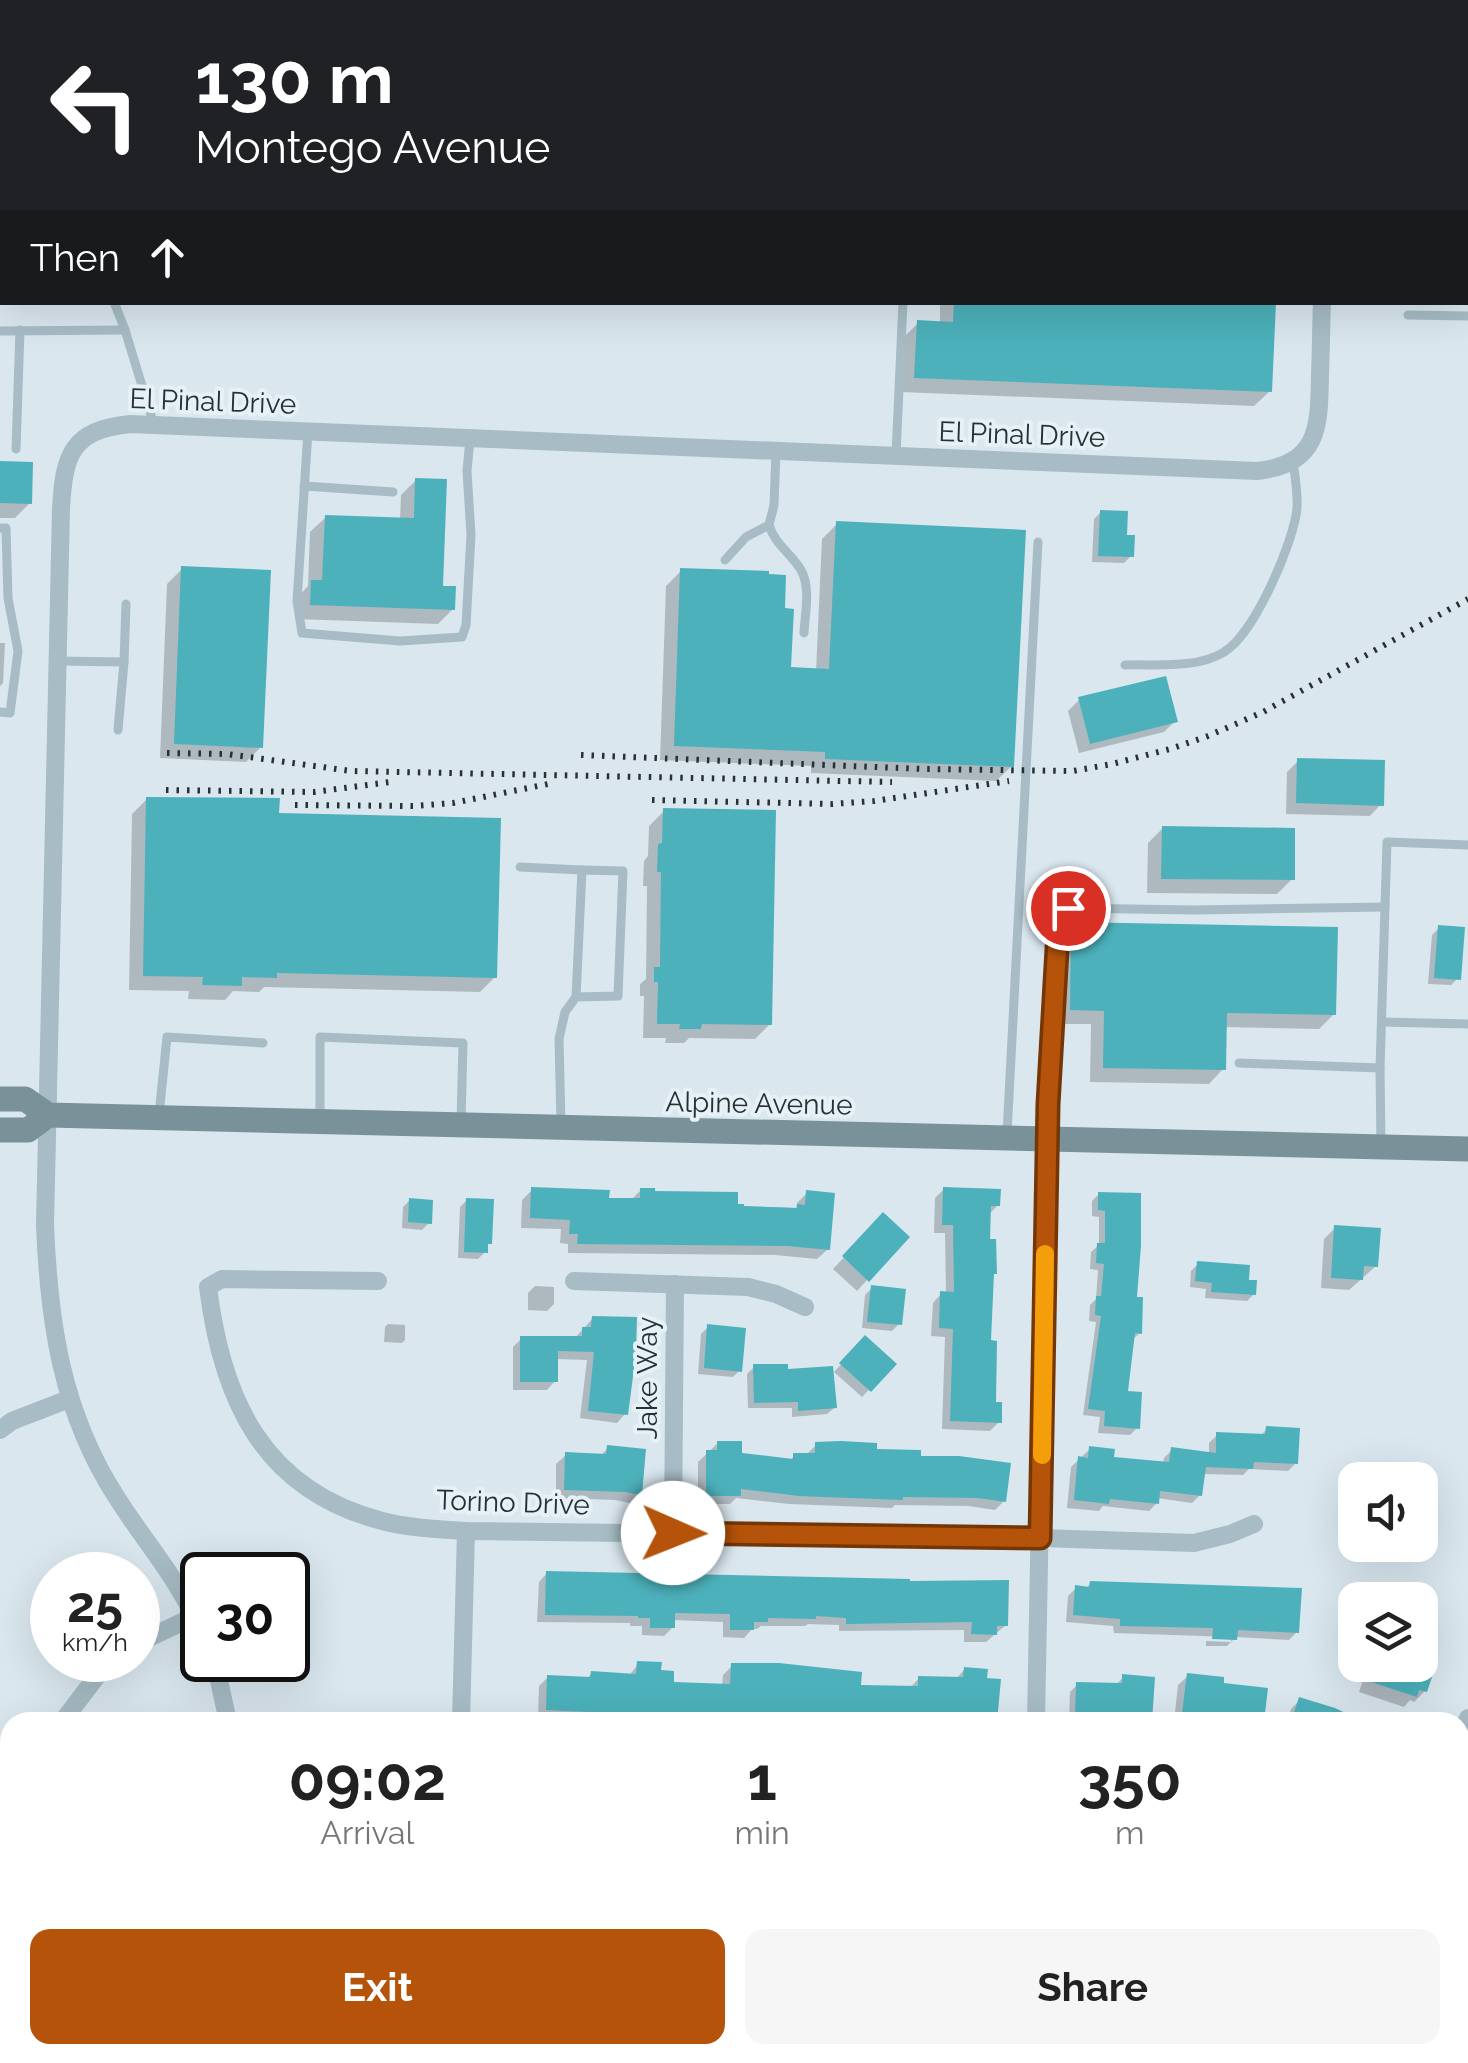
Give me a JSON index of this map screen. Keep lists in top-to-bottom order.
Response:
{
  "streets": {
    "street": [
      "El Pinal Drive",
      "Alpine Avenue",
      "Jake Way",
      "Torino Drive"
    ]
  },
  "crossings": [
    ["El Pinal Drive", "Alpine Avenue"],
    ["Jake Way", "Torino Drive"]
  ],
  "page": {
    "turn": ["130 m", "Montego Avenue"],
    "then": "Then",
    "speed": "25 km/h",
    "limit": "30",
    "eta": [
      "09:02",
      "Arrival",
      "1",
      "min",
      "350",
      "m"
    ],
    "buttons": ["Exit", "Share"]
  }
}
